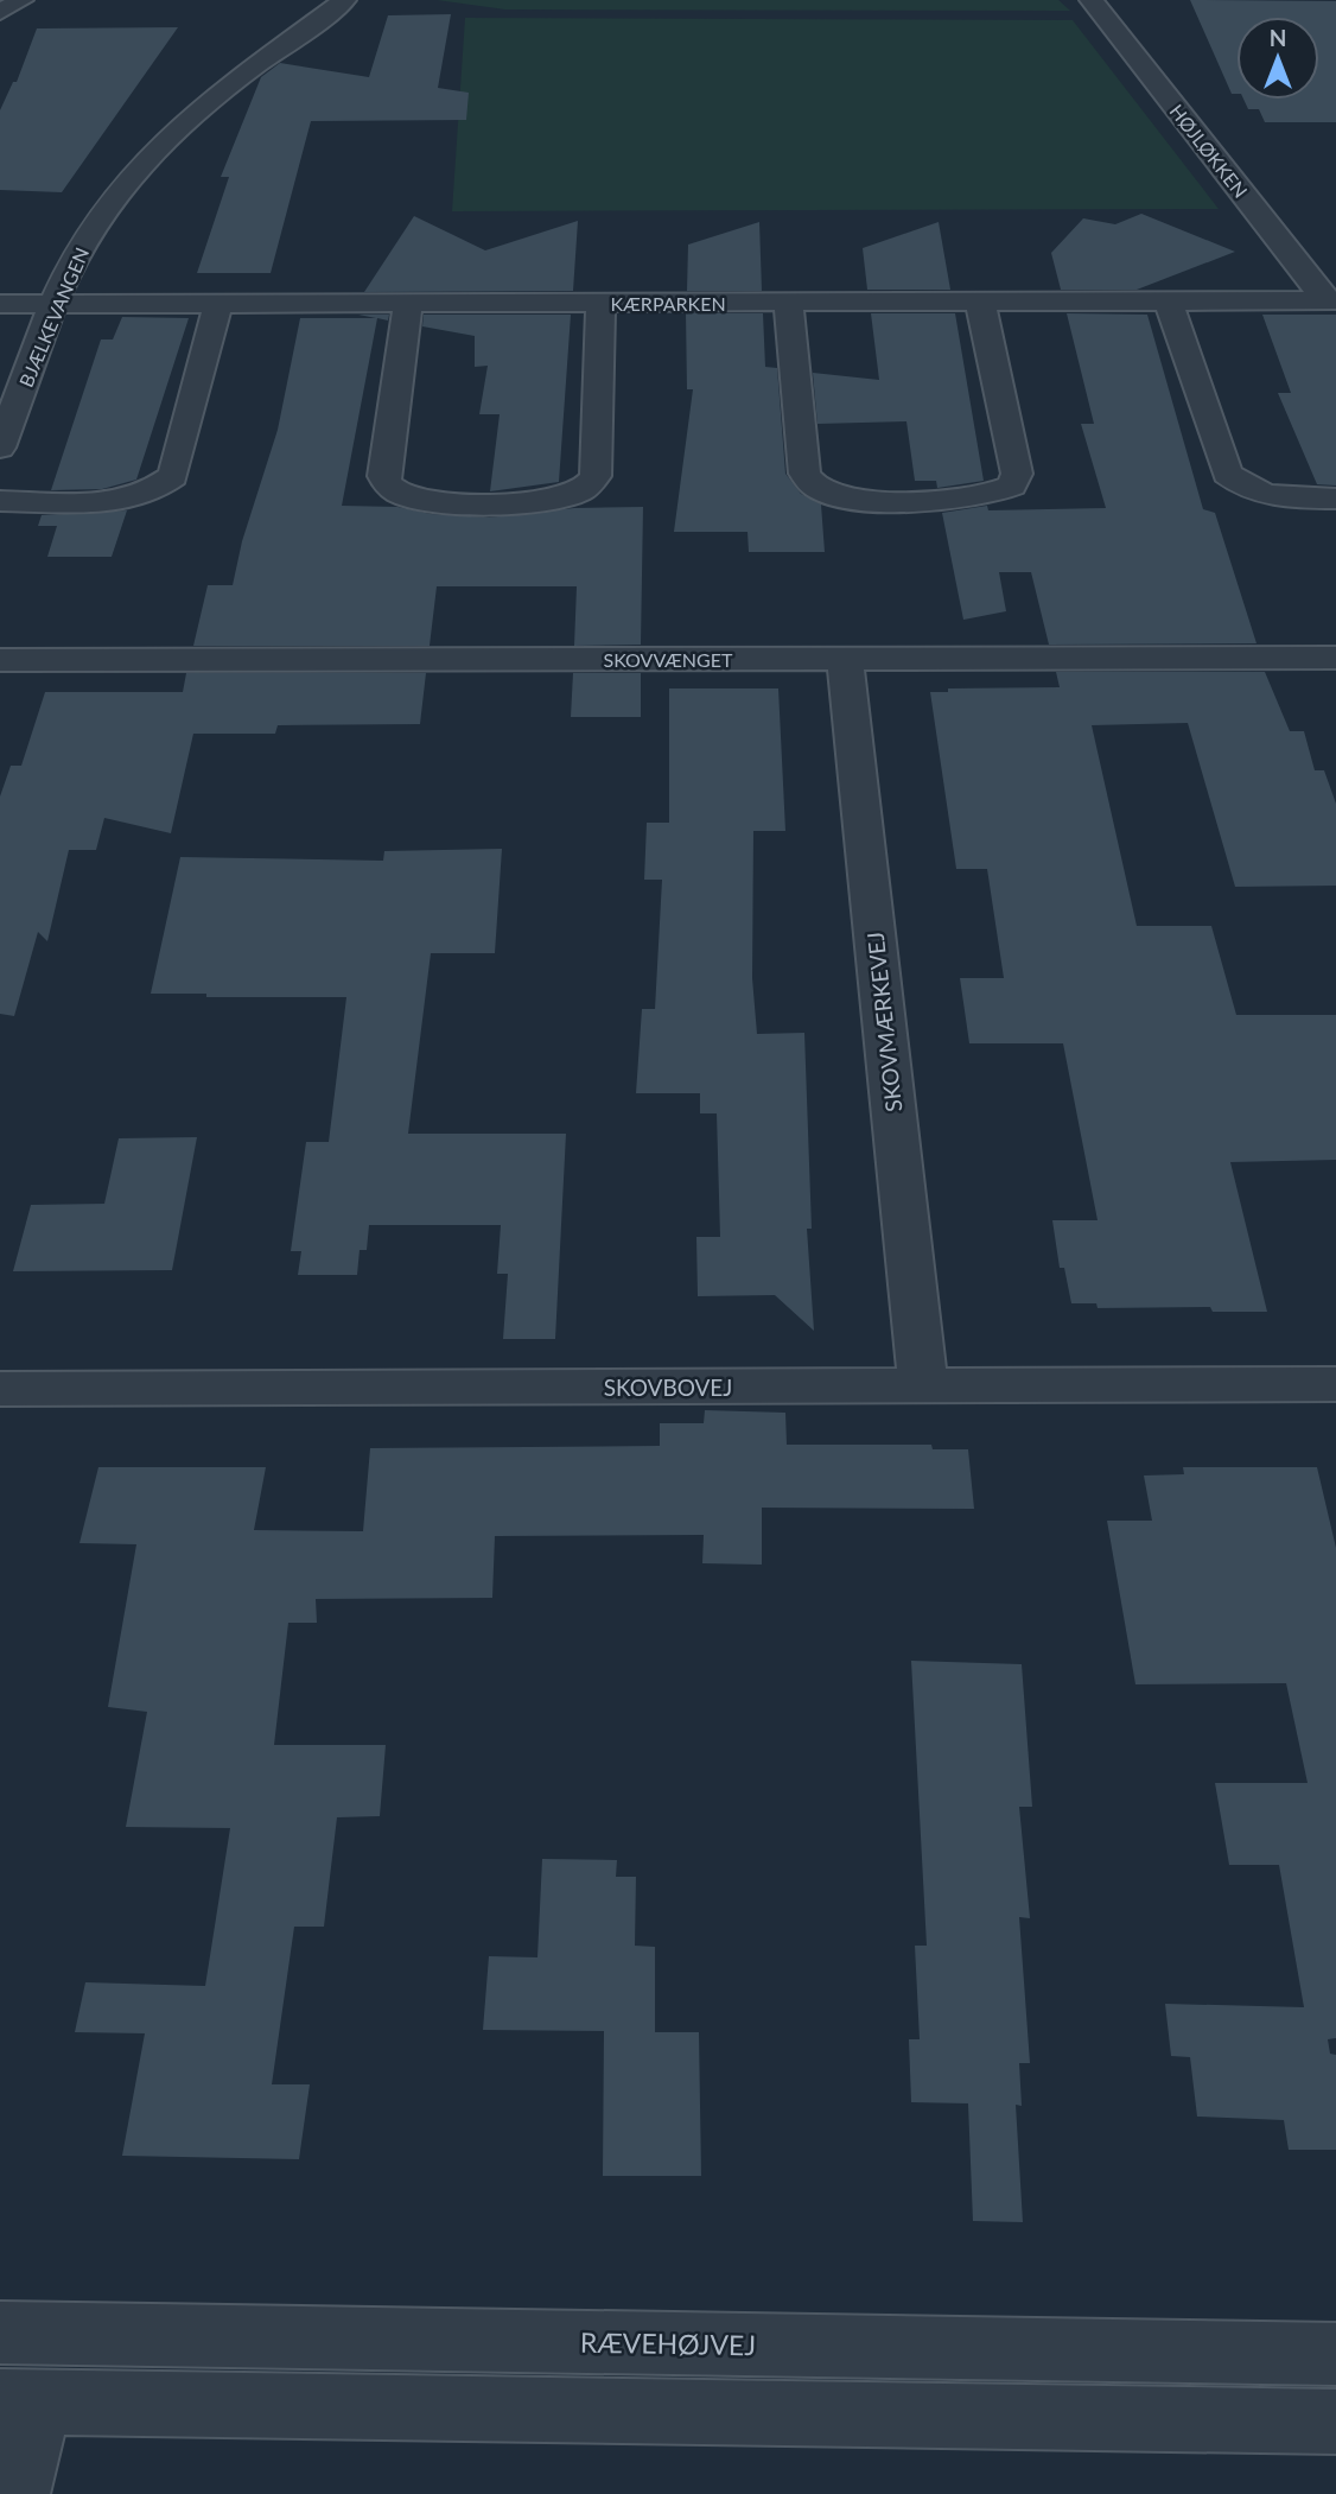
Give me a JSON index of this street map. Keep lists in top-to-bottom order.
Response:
{
  "streets": {
    "street": [
      "HØJLØKKEN",
      "KÆRPARKEN",
      "BJÆLKEVANGEN",
      "SKOVVÆNGET",
      "SKOVMÆRKEVEJ",
      "SKOVBOVEJ",
      "RÆVEHØJVEJ"
    ]
  },
  "crossings": [
    ["HØJLØKKEN", "KÆRPARKEN"],
    ["KÆRPARKEN", "BJÆLKEVANGEN"],
    ["SKOVVÆNGET", "SKOVMÆRKEVEJ"],
    ["SKOVMÆRKEVEJ", "SKOVBOVEJ"]
  ],
  "north": "top"
}
